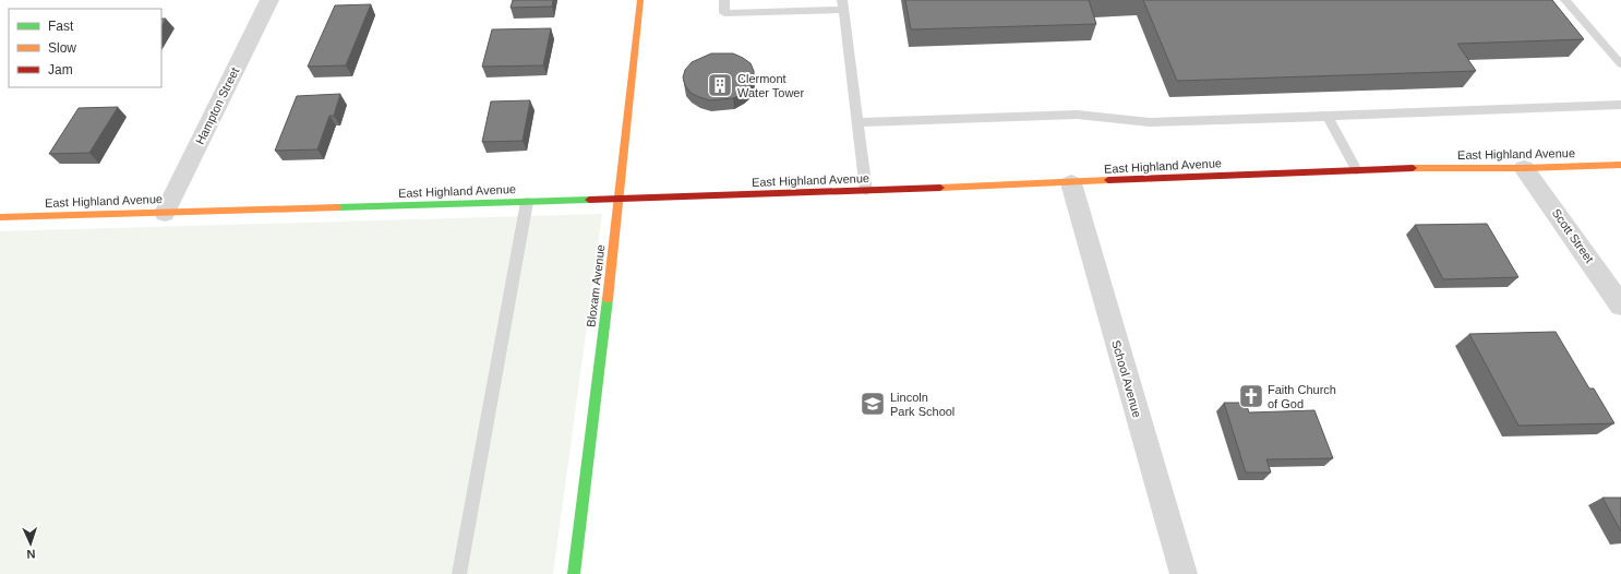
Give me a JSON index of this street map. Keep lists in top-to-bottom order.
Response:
{
  "streets": {
    "street": [
      "Hampton Street",
      "East Highland Avenue",
      "Scott Street",
      "Bloxam Avenue",
      "School Avenue"
    ]
  },
  "crossings": [
    ["Hampton Street", "East Highland Avenue"],
    ["East Highland Avenue", "Scott Street"],
    ["East Highland Avenue", "Bloxam Avenue"],
    ["East Highland Avenue", "School Avenue"]
  ],
  "places": {
    "building": ["Clermont Water Tower"],
    "church": ["Faith Church of God"],
    "school or university": ["Lincoln Park School"]
  },
  "legend": ["Fast", "Slow", "Jam"],
  "north": "bottom"
}
